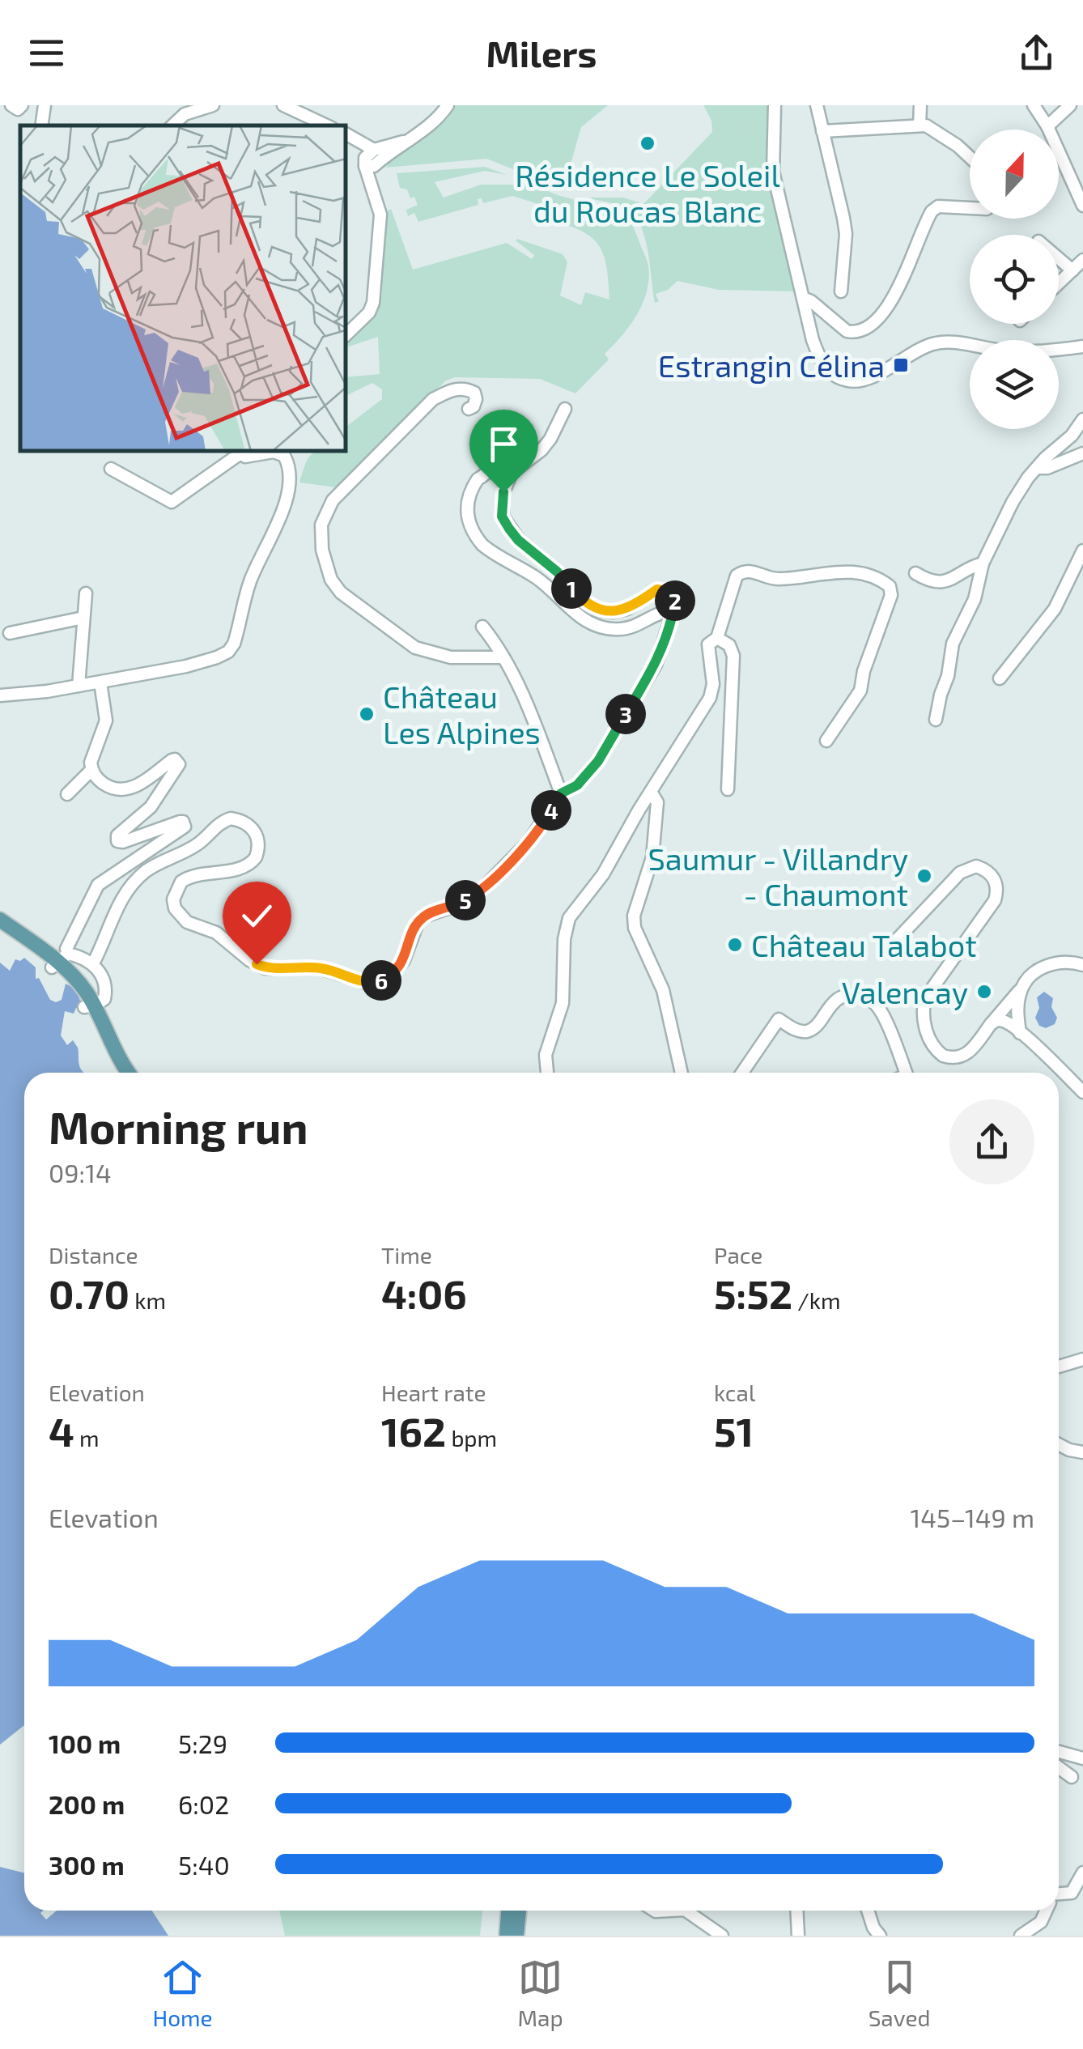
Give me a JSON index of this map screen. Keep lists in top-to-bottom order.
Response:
{
  "places": {
    "other": [
      "Résidence Le Soleil du Roucas Blanc",
      "Château Les Alpines",
      "Saumur - Villandry - Chaumont",
      "Château Talabot",
      "Valencay"
    ],
    "transit": ["Estrangin Célina"]
  },
  "north": "top",
  "page": {
    "header": "Milers",
    "pins": [
      "1",
      "2",
      "3",
      "4",
      "5",
      "6"
    ],
    "heading": ["Morning run", "09:14"],
    "stats": [
      ["Distance", "0.70 km"],
      ["Time", "4:06"],
      ["Pace", "5:52 /km"],
      ["Elevation", "4 m"],
      ["Heart rate", "162 bpm"],
      ["kcal", "51"]
    ],
    "chart": ["Elevation", "145–149 m"],
    "list": [
      {
        "name": "100 m",
        "note": "5:29"
      },
      {
        "name": "200 m",
        "note": "6:02"
      },
      {
        "name": "300 m",
        "note": "5:40"
      }
    ],
    "tabs": ["Home", "Map", "Saved"]
  }
}
